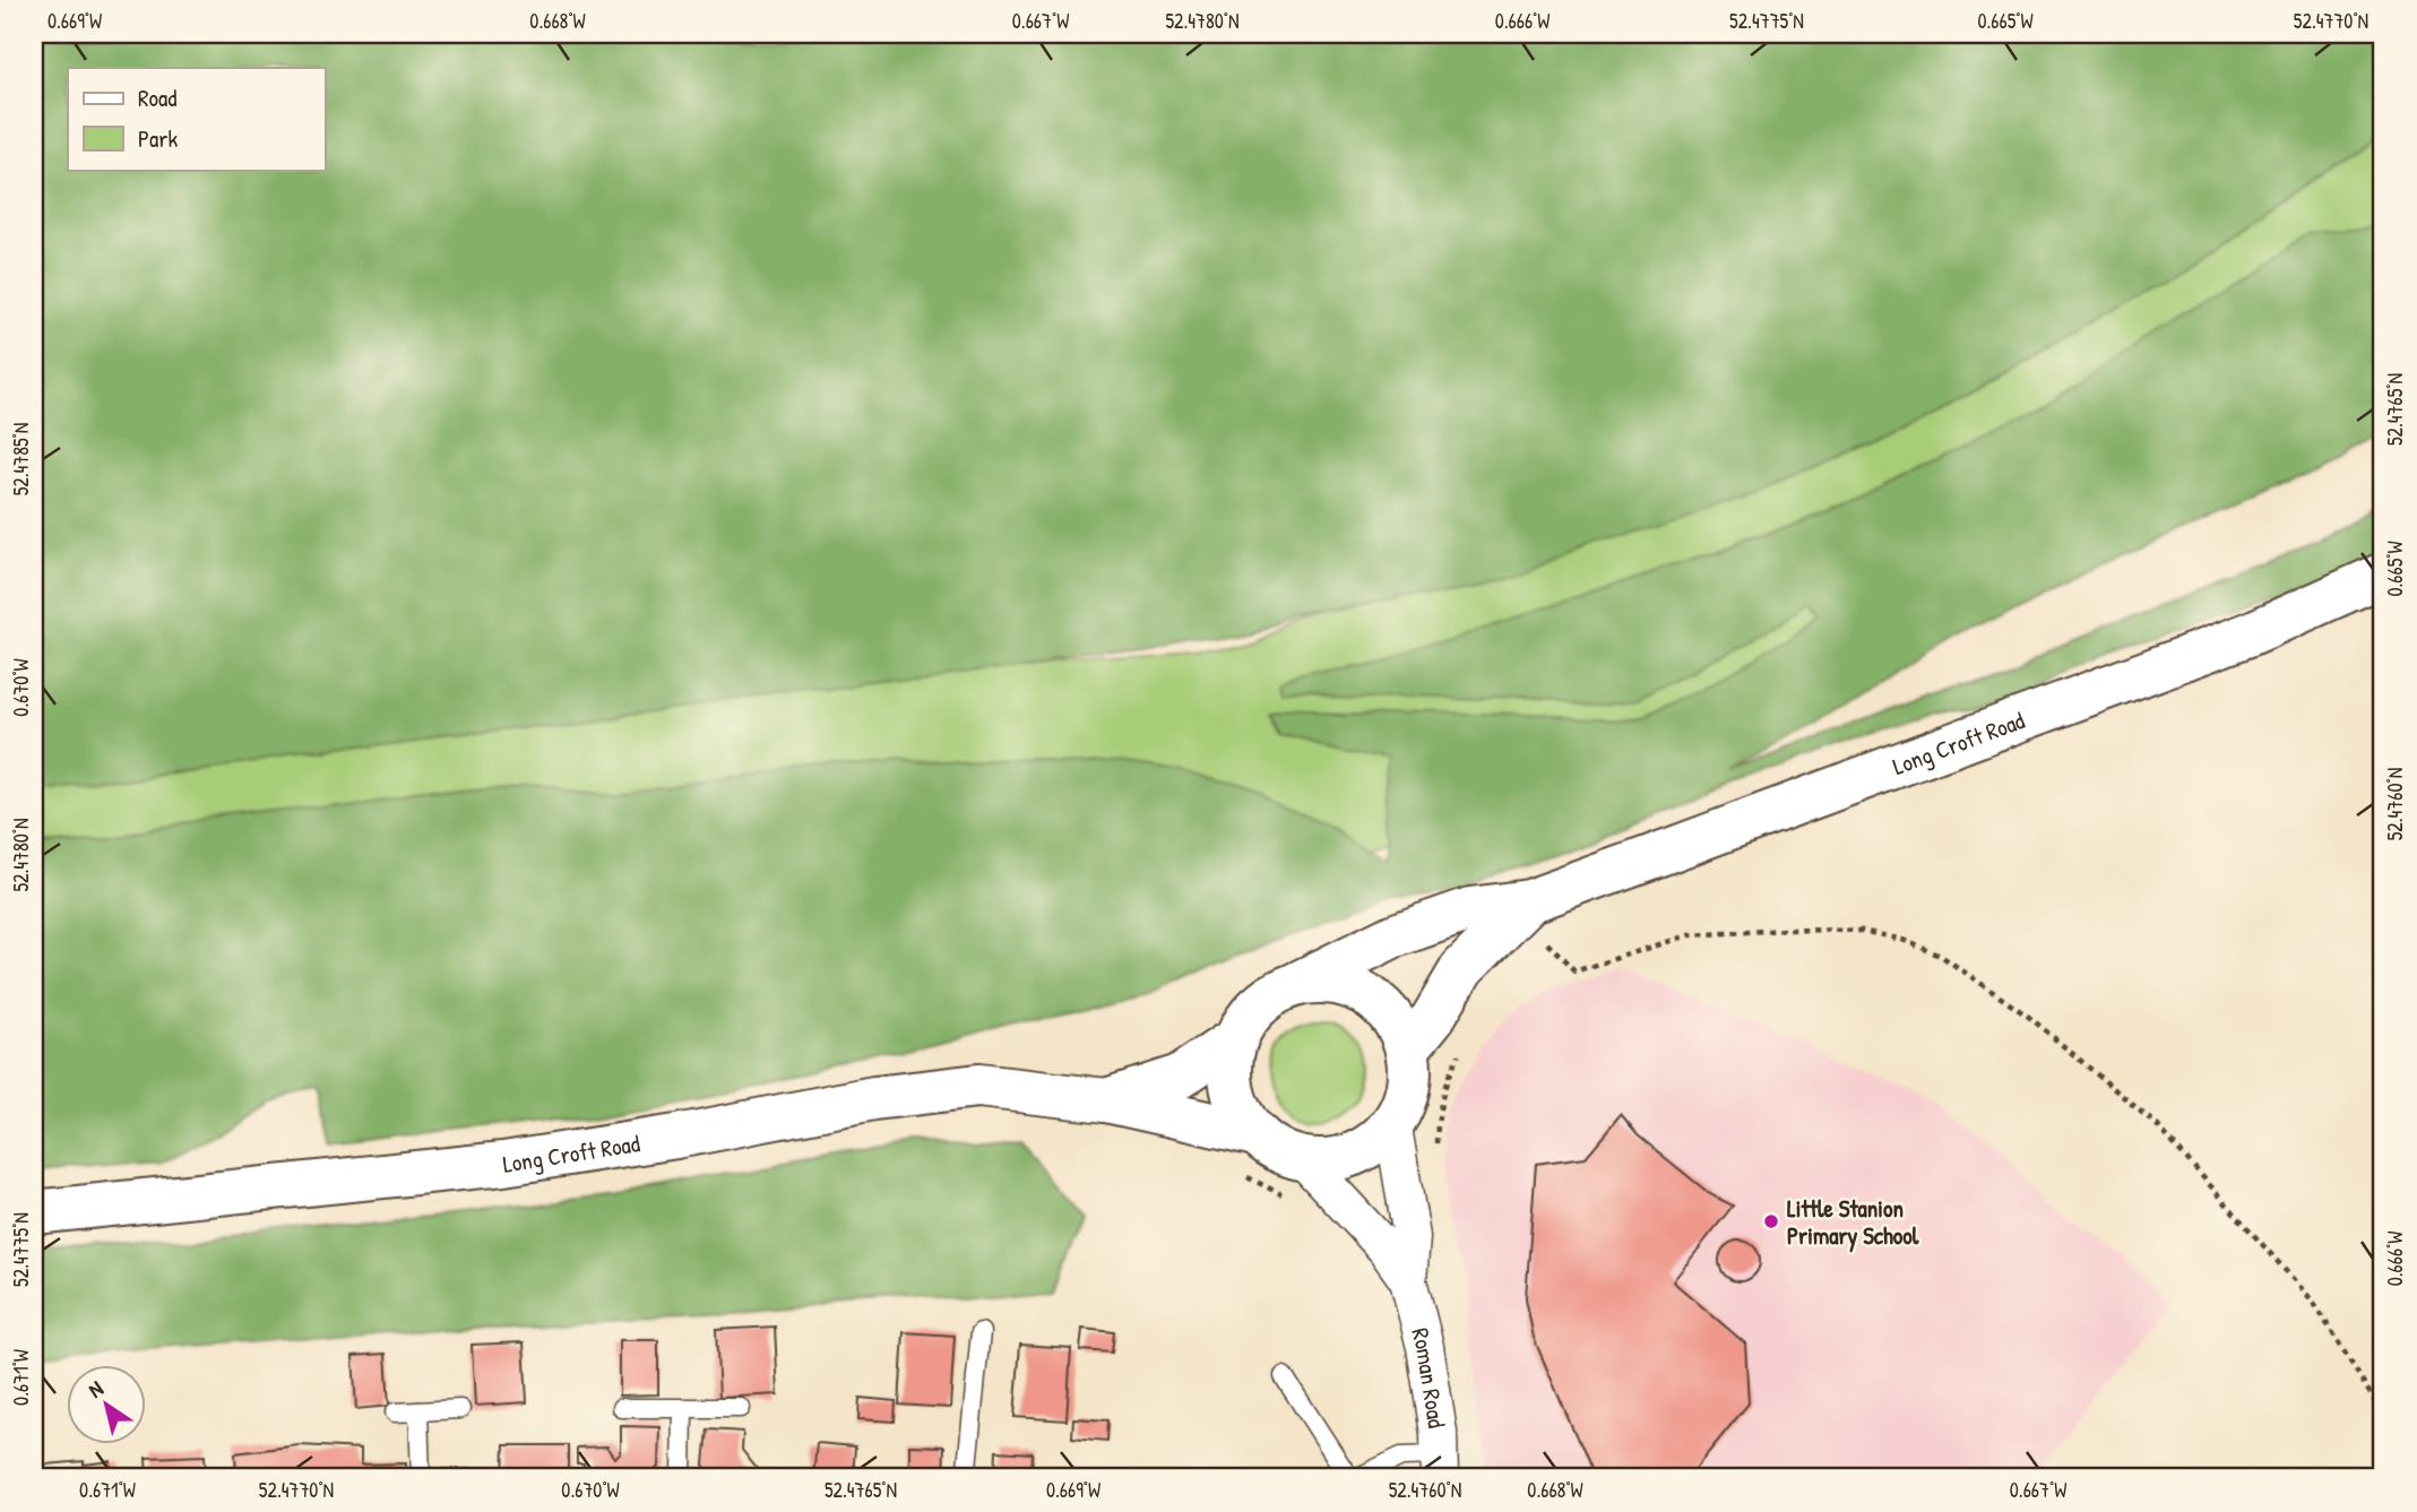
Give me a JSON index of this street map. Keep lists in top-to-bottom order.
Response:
{
  "streets": {
    "street": ["Long Croft Road", "Roman Road"]
  },
  "crossings": [
    ["Long Croft Road", "Roman Road"]
  ],
  "places": ["Little Stanion Primary School"],
  "legend": ["Road", "Park"],
  "north": "top left",
  "coordinates": [
    "0.669°W",
    "0.668°W",
    "0.667°W",
    "52.4780°N",
    "0.666°W",
    "52.4775°N",
    "0.665°W",
    "52.4770°N",
    "52.4765°N",
    "52.4785°N",
    "0.670°W",
    "52.4760°N",
    "0.671°W"
  ]
}
